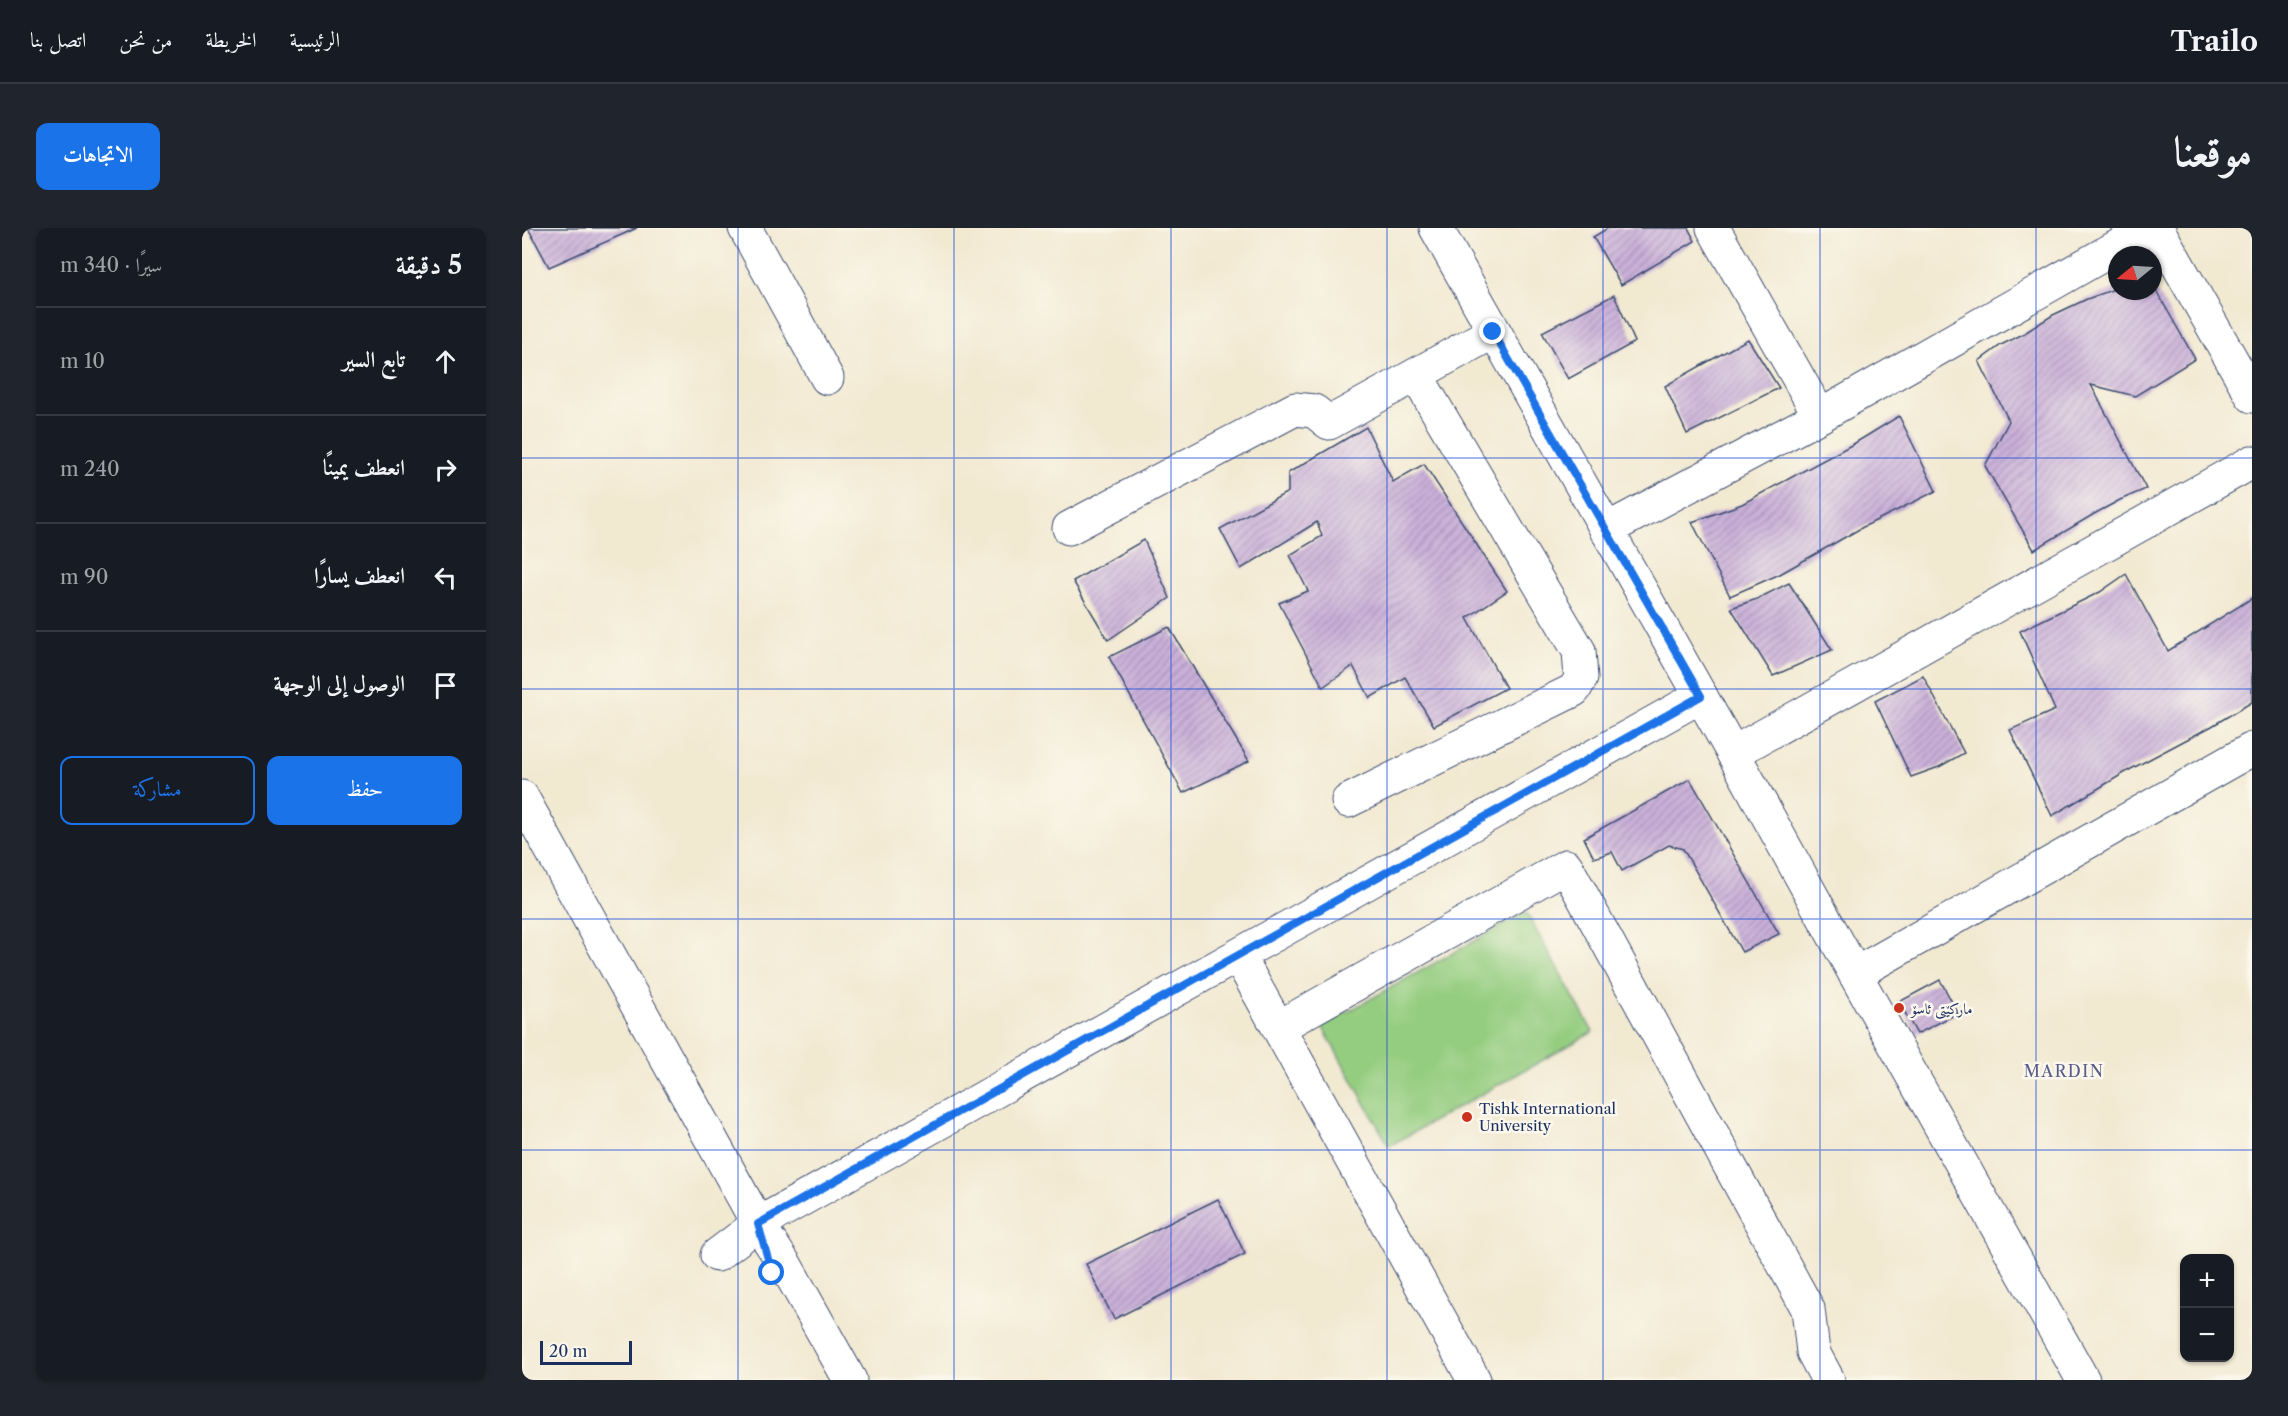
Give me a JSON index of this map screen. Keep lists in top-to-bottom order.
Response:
{
  "districts": ["MARDIN"],
  "places": ["مارکێتی ئاسۆ", "Tishk International University"],
  "scale_bar": "20 m",
  "north": "left",
  "page": {
    "header": "Trailo",
    "nav": [
      "الرئيسية",
      "الخريطة",
      "من نحن",
      "اتصل بنا"
    ],
    "title": "موقعنا",
    "buttons": [
      "الاتجاهات",
      ["حفظ", "مشاركة"]
    ],
    "heading": ["5 دقيقة", "سيرًا · 340 m"],
    "list": [
      ["تابع السير", "10 m"],
      ["انعطف يمينًا", "240 m"],
      ["انعطف يسارًا", "90 m"],
      "الوصول إلى الوجهة"
    ],
    "map_buttons": ["+", "−"],
    "scale": "20 m"
  }
}
